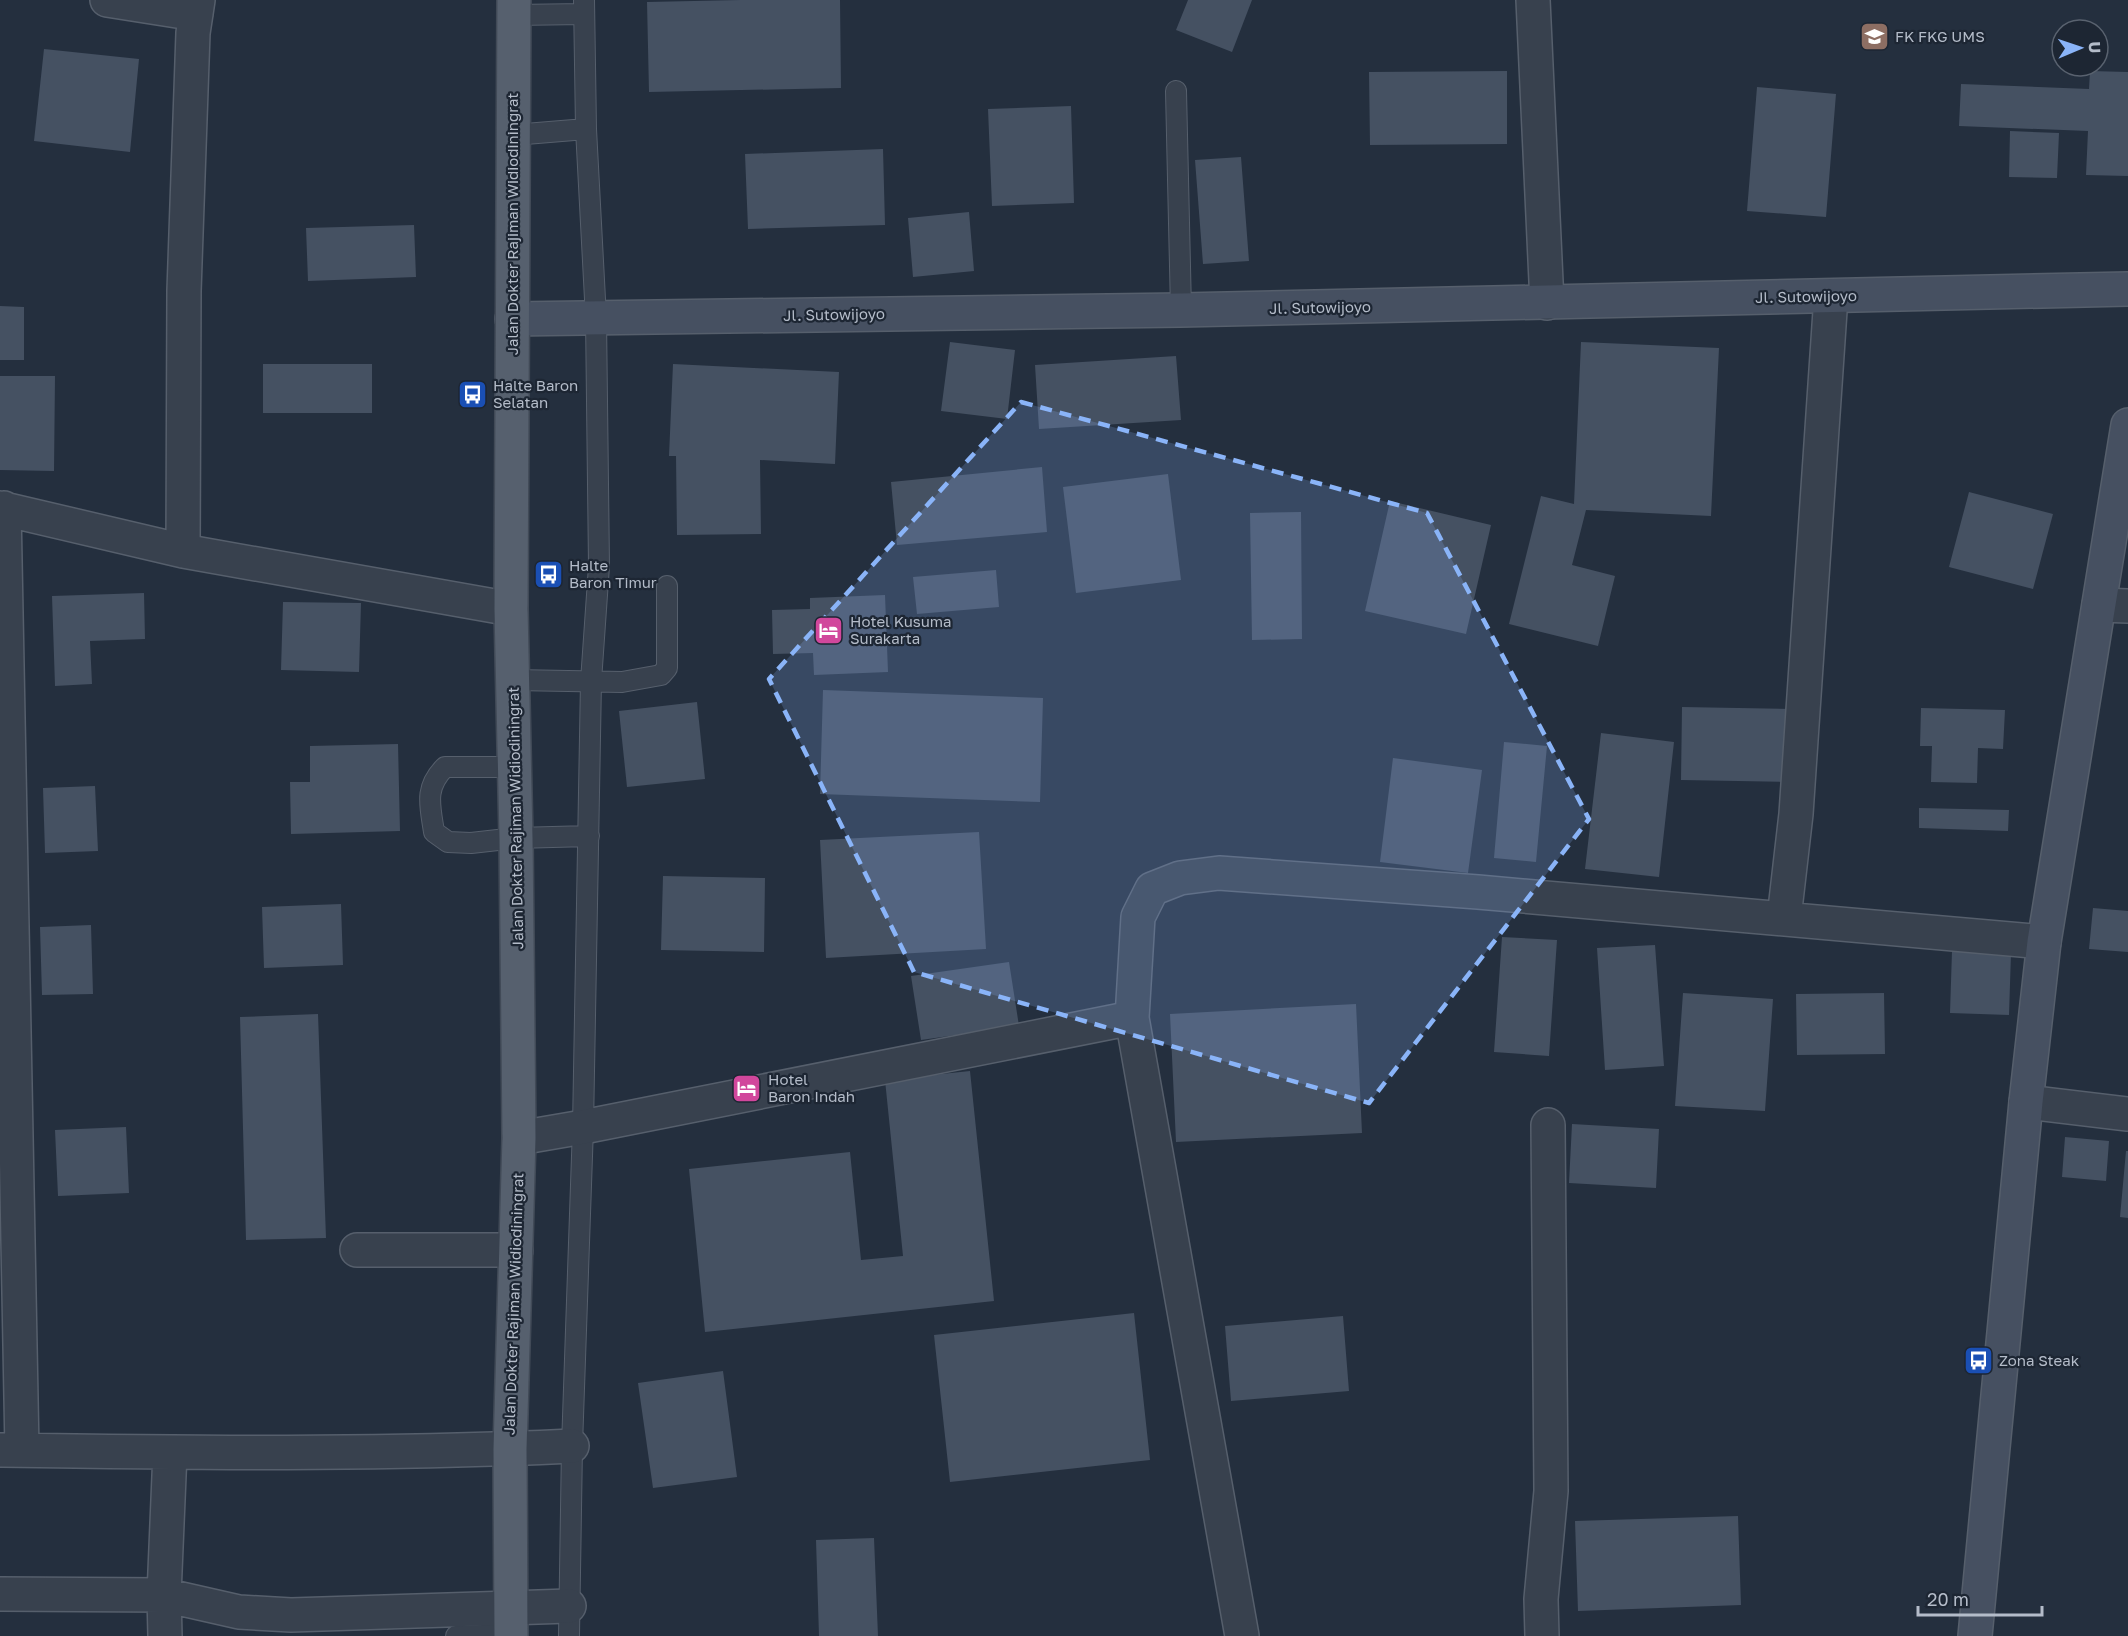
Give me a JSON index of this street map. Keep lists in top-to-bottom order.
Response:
{
  "streets": {
    "main road": ["Jalan Dokter Rajiman Widiodiningrat", "Jl. Sutowijoyo"]
  },
  "crossings": [
    ["Jalan Dokter Rajiman Widiodiningrat", "Jl. Sutowijoyo"]
  ],
  "places": {
    "school or university": ["FK FKG UMS"],
    "bus stop": ["Halte Baron Selatan", "Halte Baron Timur", "Zona Steak"],
    "hotel": ["Hotel Kusuma Surakarta", "Hotel Baron Indah"]
  },
  "scale_bar": "20 m",
  "north": "right"
}
